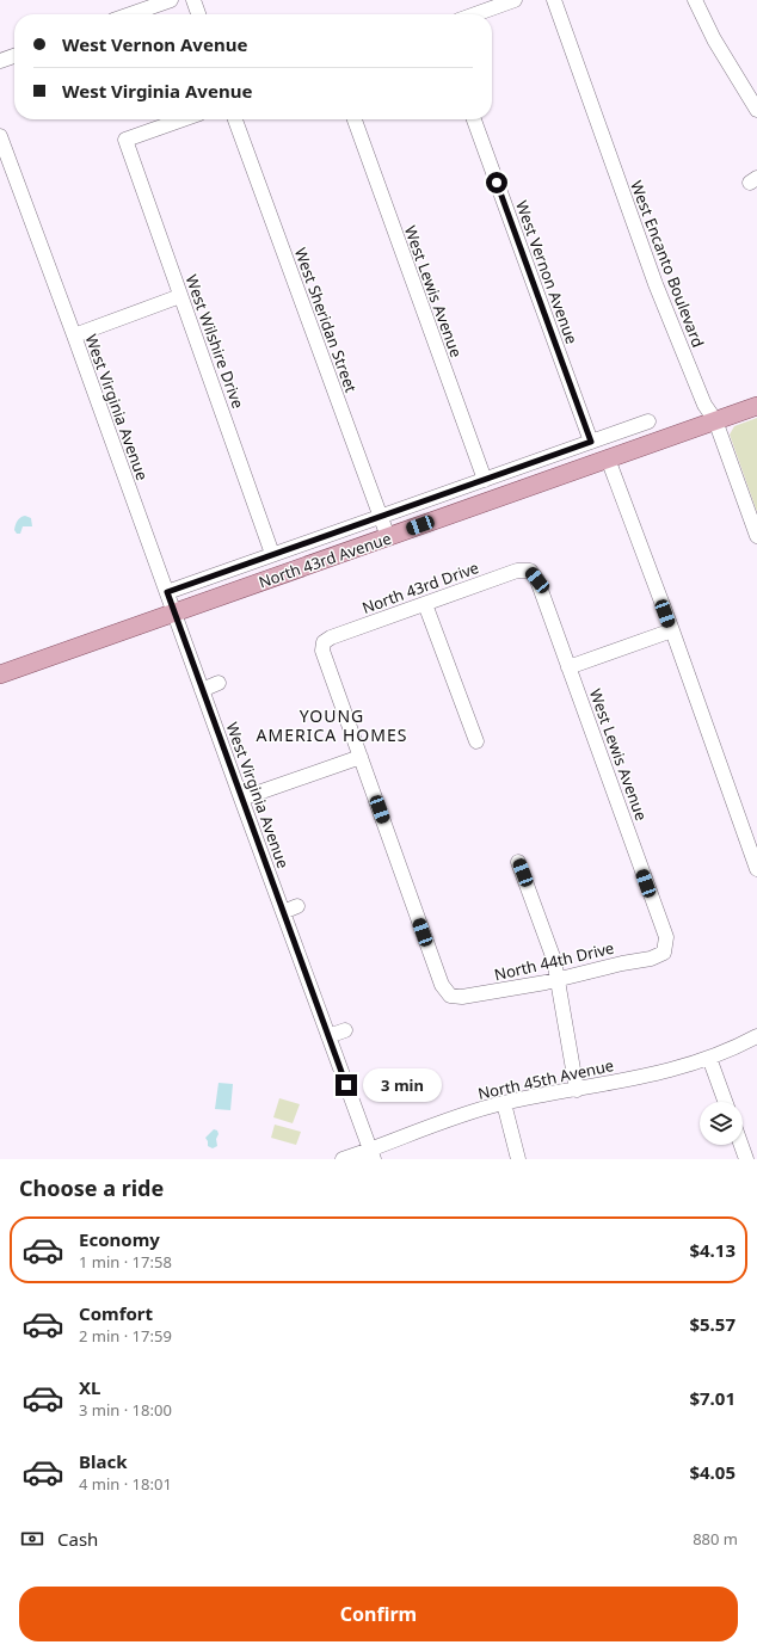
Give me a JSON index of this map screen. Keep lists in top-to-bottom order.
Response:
{
  "streets": {
    "main road": ["North 43rd Avenue"],
    "street": [
      "West Encanto Boulevard",
      "West Vernon Avenue",
      "West Lewis Avenue",
      "West Sheridan Street",
      "West Wilshire Drive",
      "West Virginia Avenue",
      "North 43rd Drive",
      "North 44th Drive",
      "North 45th Avenue"
    ]
  },
  "crossings": [
    ["West Encanto Boulevard", "North 43rd Avenue"],
    ["West Vernon Avenue", "North 43rd Avenue"],
    ["West Lewis Avenue", "North 43rd Avenue"],
    ["West Lewis Avenue", "North 43rd Drive"],
    ["West Lewis Avenue", "North 44th Drive"],
    ["West Sheridan Street", "North 43rd Avenue"],
    ["West Wilshire Drive", "North 43rd Avenue"],
    ["West Virginia Avenue", "North 43rd Avenue"],
    ["West Virginia Avenue", "North 45th Avenue"],
    ["North 43rd Drive", "North 44th Drive"]
  ],
  "districts": ["YOUNG AMERICA HOMES"],
  "page": {
    "banner": ["West Vernon Avenue", "West Virginia Avenue"],
    "bubble": "3 min",
    "heading": "Choose a ride",
    "list": [
      {
        "name": "Economy",
        "note": "1 min · 17:58",
        "value": "$4.13"
      },
      {
        "name": "Comfort",
        "note": "2 min · 17:59",
        "value": "$5.57"
      },
      {
        "name": "XL",
        "note": "3 min · 18:00",
        "value": "$7.01"
      },
      {
        "name": "Black",
        "note": "4 min · 18:01",
        "value": "$4.05"
      }
    ],
    "pay": ["Cash", "880 m"],
    "buttons": "Confirm"
  }
}
